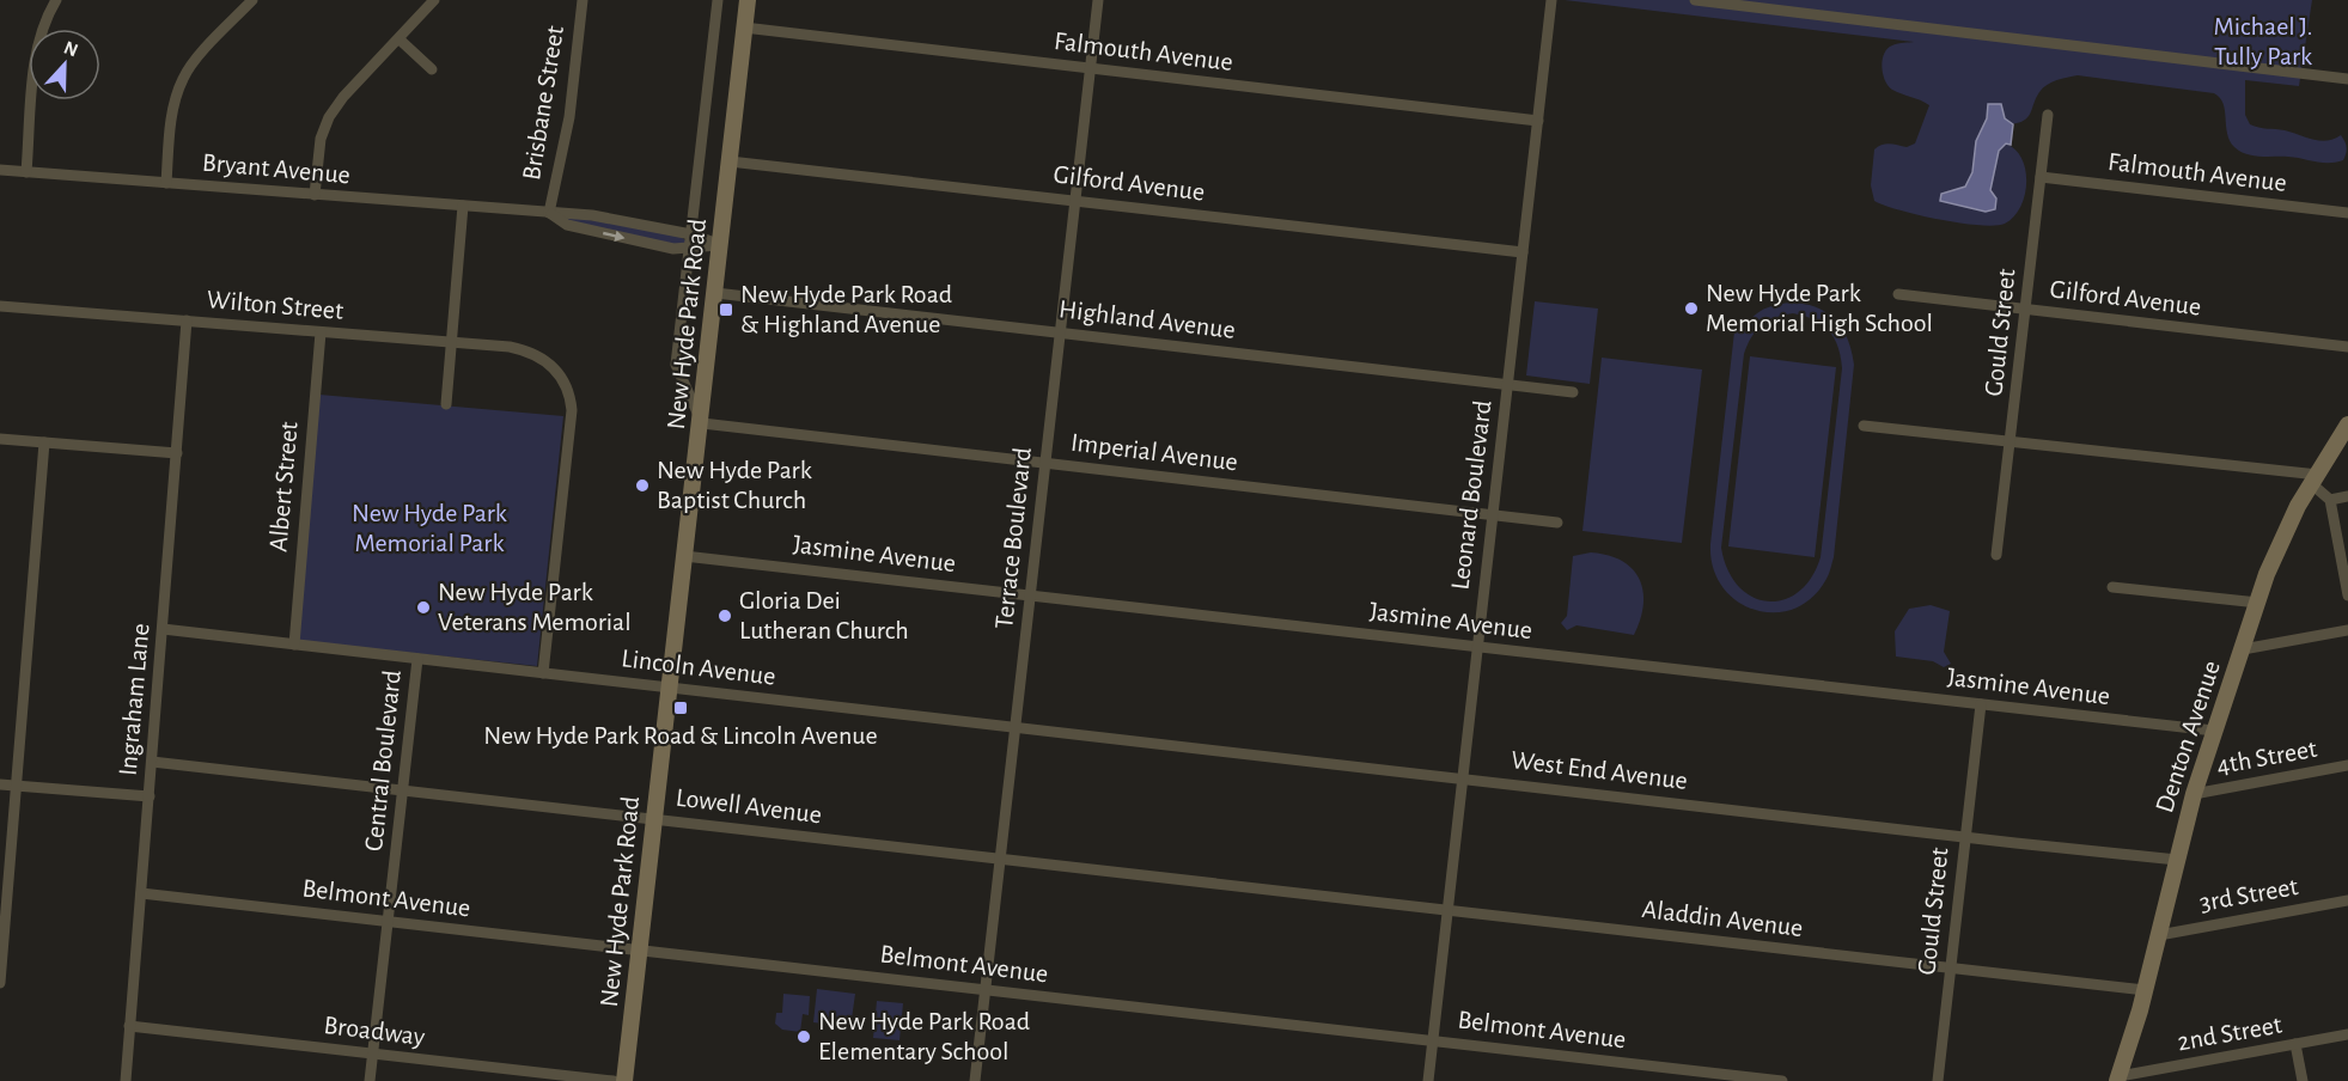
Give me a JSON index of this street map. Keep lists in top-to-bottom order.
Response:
{
  "streets": {
    "main road": ["New Hyde Park Road", "Denton Avenue"],
    "street": [
      "Falmouth Avenue",
      "Brisbane Street",
      "Bryant Avenue",
      "Gilford Avenue",
      "Wilton Street",
      "Highland Avenue",
      "Gould Street",
      "Imperial Avenue",
      "Albert Street",
      "Leonard Boulevard",
      "Terrace Boulevard",
      "Jasmine Avenue",
      "Lincoln Avenue",
      "Ingraham Lane",
      "4th Street",
      "Central Boulevard",
      "West End Avenue",
      "Lowell Avenue",
      "3rd Street",
      "Belmont Avenue",
      "Aladdin Avenue",
      "Broadway",
      "2nd Street"
    ]
  },
  "crossings": [
    ["Falmouth Avenue", "New Hyde Park Road"],
    ["Falmouth Avenue", "Gould Street"],
    ["Falmouth Avenue", "Leonard Boulevard"],
    ["Falmouth Avenue", "Terrace Boulevard"],
    ["Brisbane Street", "Bryant Avenue"],
    ["Bryant Avenue", "New Hyde Park Road"],
    ["Gilford Avenue", "New Hyde Park Road"],
    ["Gilford Avenue", "Gould Street"],
    ["Gilford Avenue", "Leonard Boulevard"],
    ["Gilford Avenue", "Terrace Boulevard"],
    ["Wilton Street", "Albert Street"],
    ["Wilton Street", "Lincoln Avenue"],
    ["Wilton Street", "Ingraham Lane"],
    ["Highland Avenue", "New Hyde Park Road"],
    ["Highland Avenue", "Leonard Boulevard"],
    ["Highland Avenue", "Terrace Boulevard"],
    ["New Hyde Park Road", "Imperial Avenue"],
    ["New Hyde Park Road", "Jasmine Avenue"],
    ["New Hyde Park Road", "Lincoln Avenue"],
    ["New Hyde Park Road", "Lowell Avenue"],
    ["New Hyde Park Road", "Belmont Avenue"],
    ["Gould Street", "Jasmine Avenue"],
    ["Gould Street", "West End Avenue"],
    ["Gould Street", "Aladdin Avenue"],
    ["Imperial Avenue", "Leonard Boulevard"],
    ["Imperial Avenue", "Terrace Boulevard"],
    ["Albert Street", "Lincoln Avenue"],
    ["Leonard Boulevard", "Jasmine Avenue"],
    ["Leonard Boulevard", "West End Avenue"],
    ["Leonard Boulevard", "Belmont Avenue"],
    ["Leonard Boulevard", "Aladdin Avenue"],
    ["Terrace Boulevard", "Jasmine Avenue"],
    ["Terrace Boulevard", "Lincoln Avenue"],
    ["Terrace Boulevard", "West End Avenue"],
    ["Terrace Boulevard", "Lowell Avenue"],
    ["Terrace Boulevard", "Belmont Avenue"],
    ["Jasmine Avenue", "Denton Avenue"],
    ["Lincoln Avenue", "Ingraham Lane"],
    ["Lincoln Avenue", "Central Boulevard"],
    ["Lincoln Avenue", "West End Avenue"],
    ["Ingraham Lane", "Lowell Avenue"],
    ["Ingraham Lane", "Belmont Avenue"],
    ["Ingraham Lane", "Broadway"],
    ["Denton Avenue", "4th Street"],
    ["Denton Avenue", "West End Avenue"],
    ["Denton Avenue", "3rd Street"],
    ["Denton Avenue", "Aladdin Avenue"],
    ["Denton Avenue", "2nd Street"],
    ["Central Boulevard", "Lowell Avenue"],
    ["Central Boulevard", "Belmont Avenue"],
    ["Central Boulevard", "Broadway"],
    ["Lowell Avenue", "Aladdin Avenue"]
  ],
  "parks": ["Michael J. Tully Park", "New Hyde Park Memorial Park"],
  "places": {
    "other": [
      "New Hyde Park Memorial High School",
      "New Hyde Park Baptist Church",
      "New Hyde Park Veterans Memorial",
      "Gloria Dei Lutheran Church",
      "New Hyde Park Road Elementary School"
    ],
    "transit": ["New Hyde Park Road & Highland Avenue", "New Hyde Park Road & Lincoln Avenue"]
  },
  "north": "top"
}
